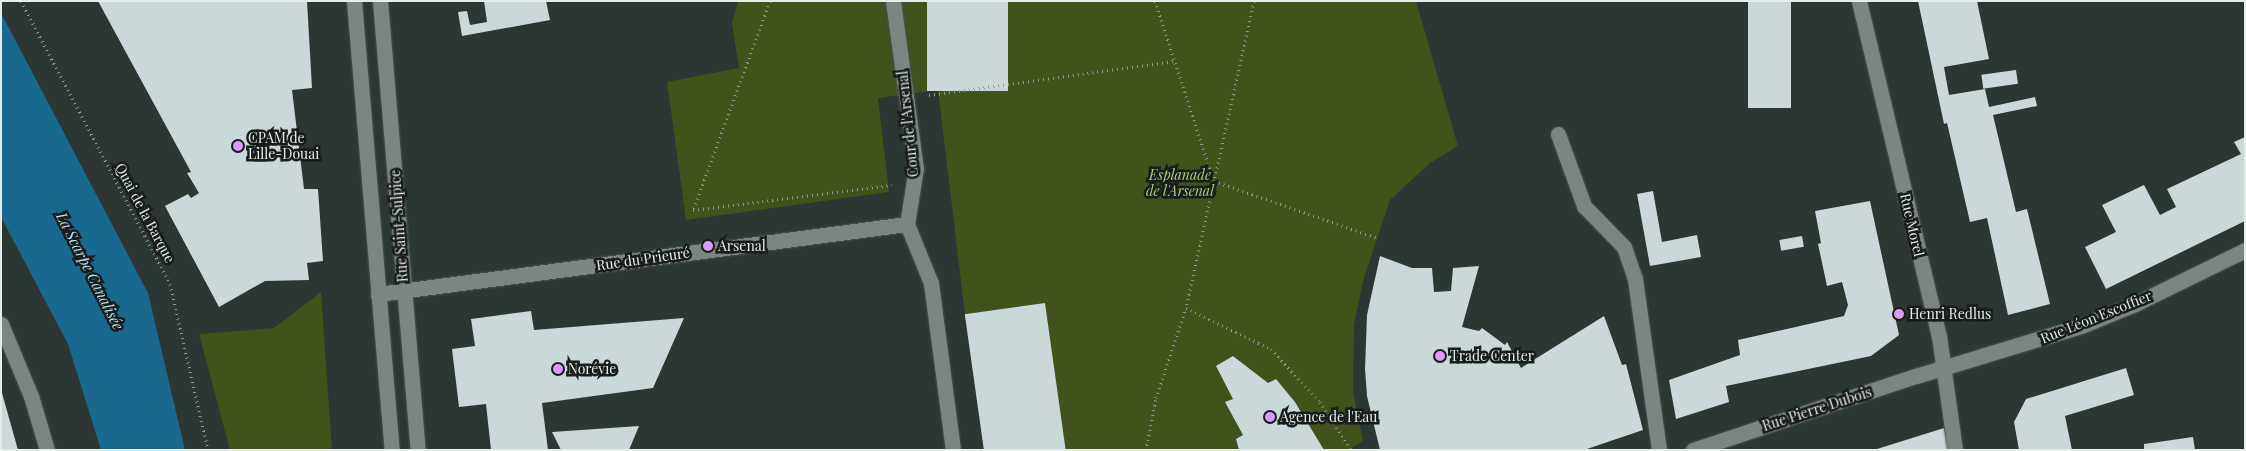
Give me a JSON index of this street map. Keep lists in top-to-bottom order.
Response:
{
  "streets": {
    "street": [
      "Cour de l'Arsenal",
      "Rue Morel",
      "Rue Saint-Sulpice",
      "Rue du Prieuré",
      "Rue Léon Escoffier",
      "Rue Pierre Dubois"
    ],
    "path": ["Quai de la Barque"]
  },
  "crossings": [
    ["Cour de l'Arsenal", "Rue du Prieuré"],
    ["Rue Morel", "Rue Léon Escoffier"],
    ["Rue Morel", "Rue Pierre Dubois"],
    ["Rue Saint-Sulpice", "Rue du Prieuré"],
    ["Rue Léon Escoffier", "Rue Pierre Dubois"]
  ],
  "water": ["La Scarpe Canalisée"],
  "parks": ["Esplanade de l'Arsenal"],
  "places": [
    "CPAM de Lille-Douai",
    "Arsenal",
    "Henri Redlus",
    "Trade Center",
    "Norévie",
    "Agence de l'Eau"
  ]
}
